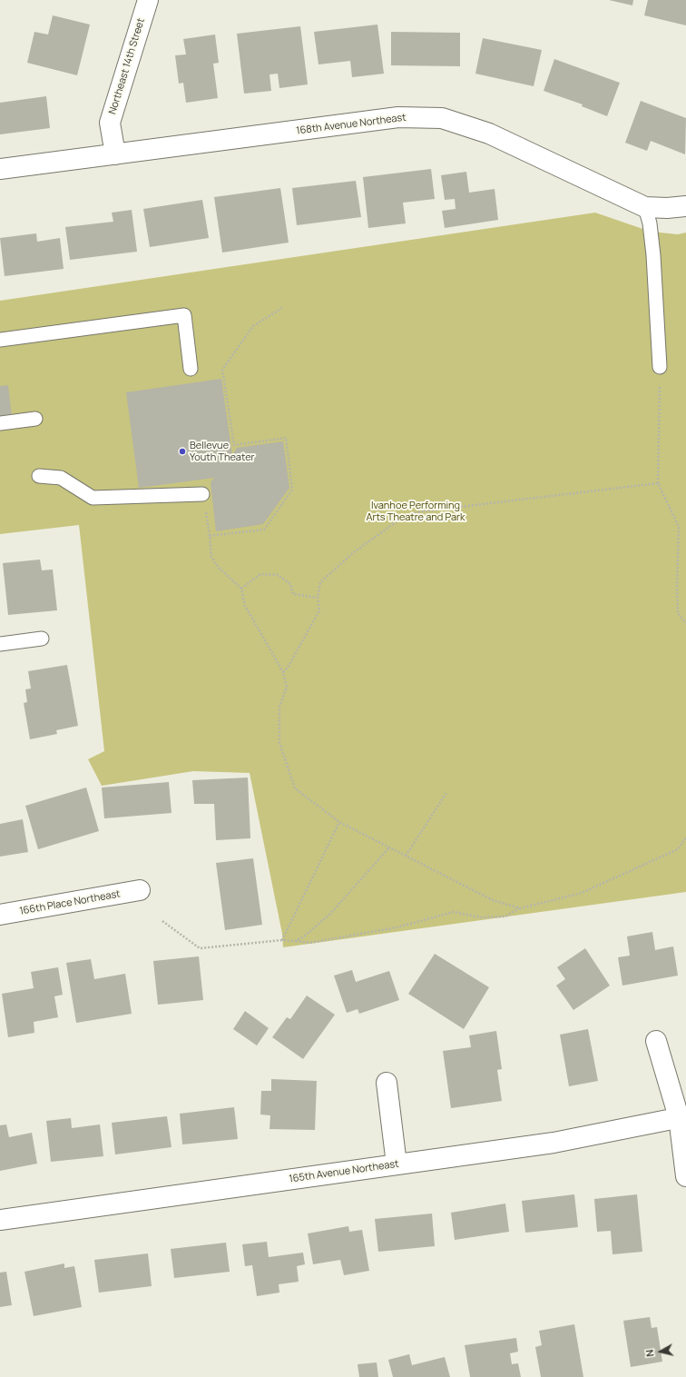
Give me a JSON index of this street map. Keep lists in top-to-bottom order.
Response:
{
  "streets": {
    "street": [
      "Northeast 14th Street",
      "168th Avenue Northeast",
      "166th Place Northeast",
      "165th Avenue Northeast"
    ]
  },
  "crossings": [
    ["Northeast 14th Street", "168th Avenue Northeast"]
  ],
  "parks": ["Ivanhoe Performing Arts Theatre and Park"],
  "places": ["Bellevue Youth Theater"],
  "north": "left"
}
